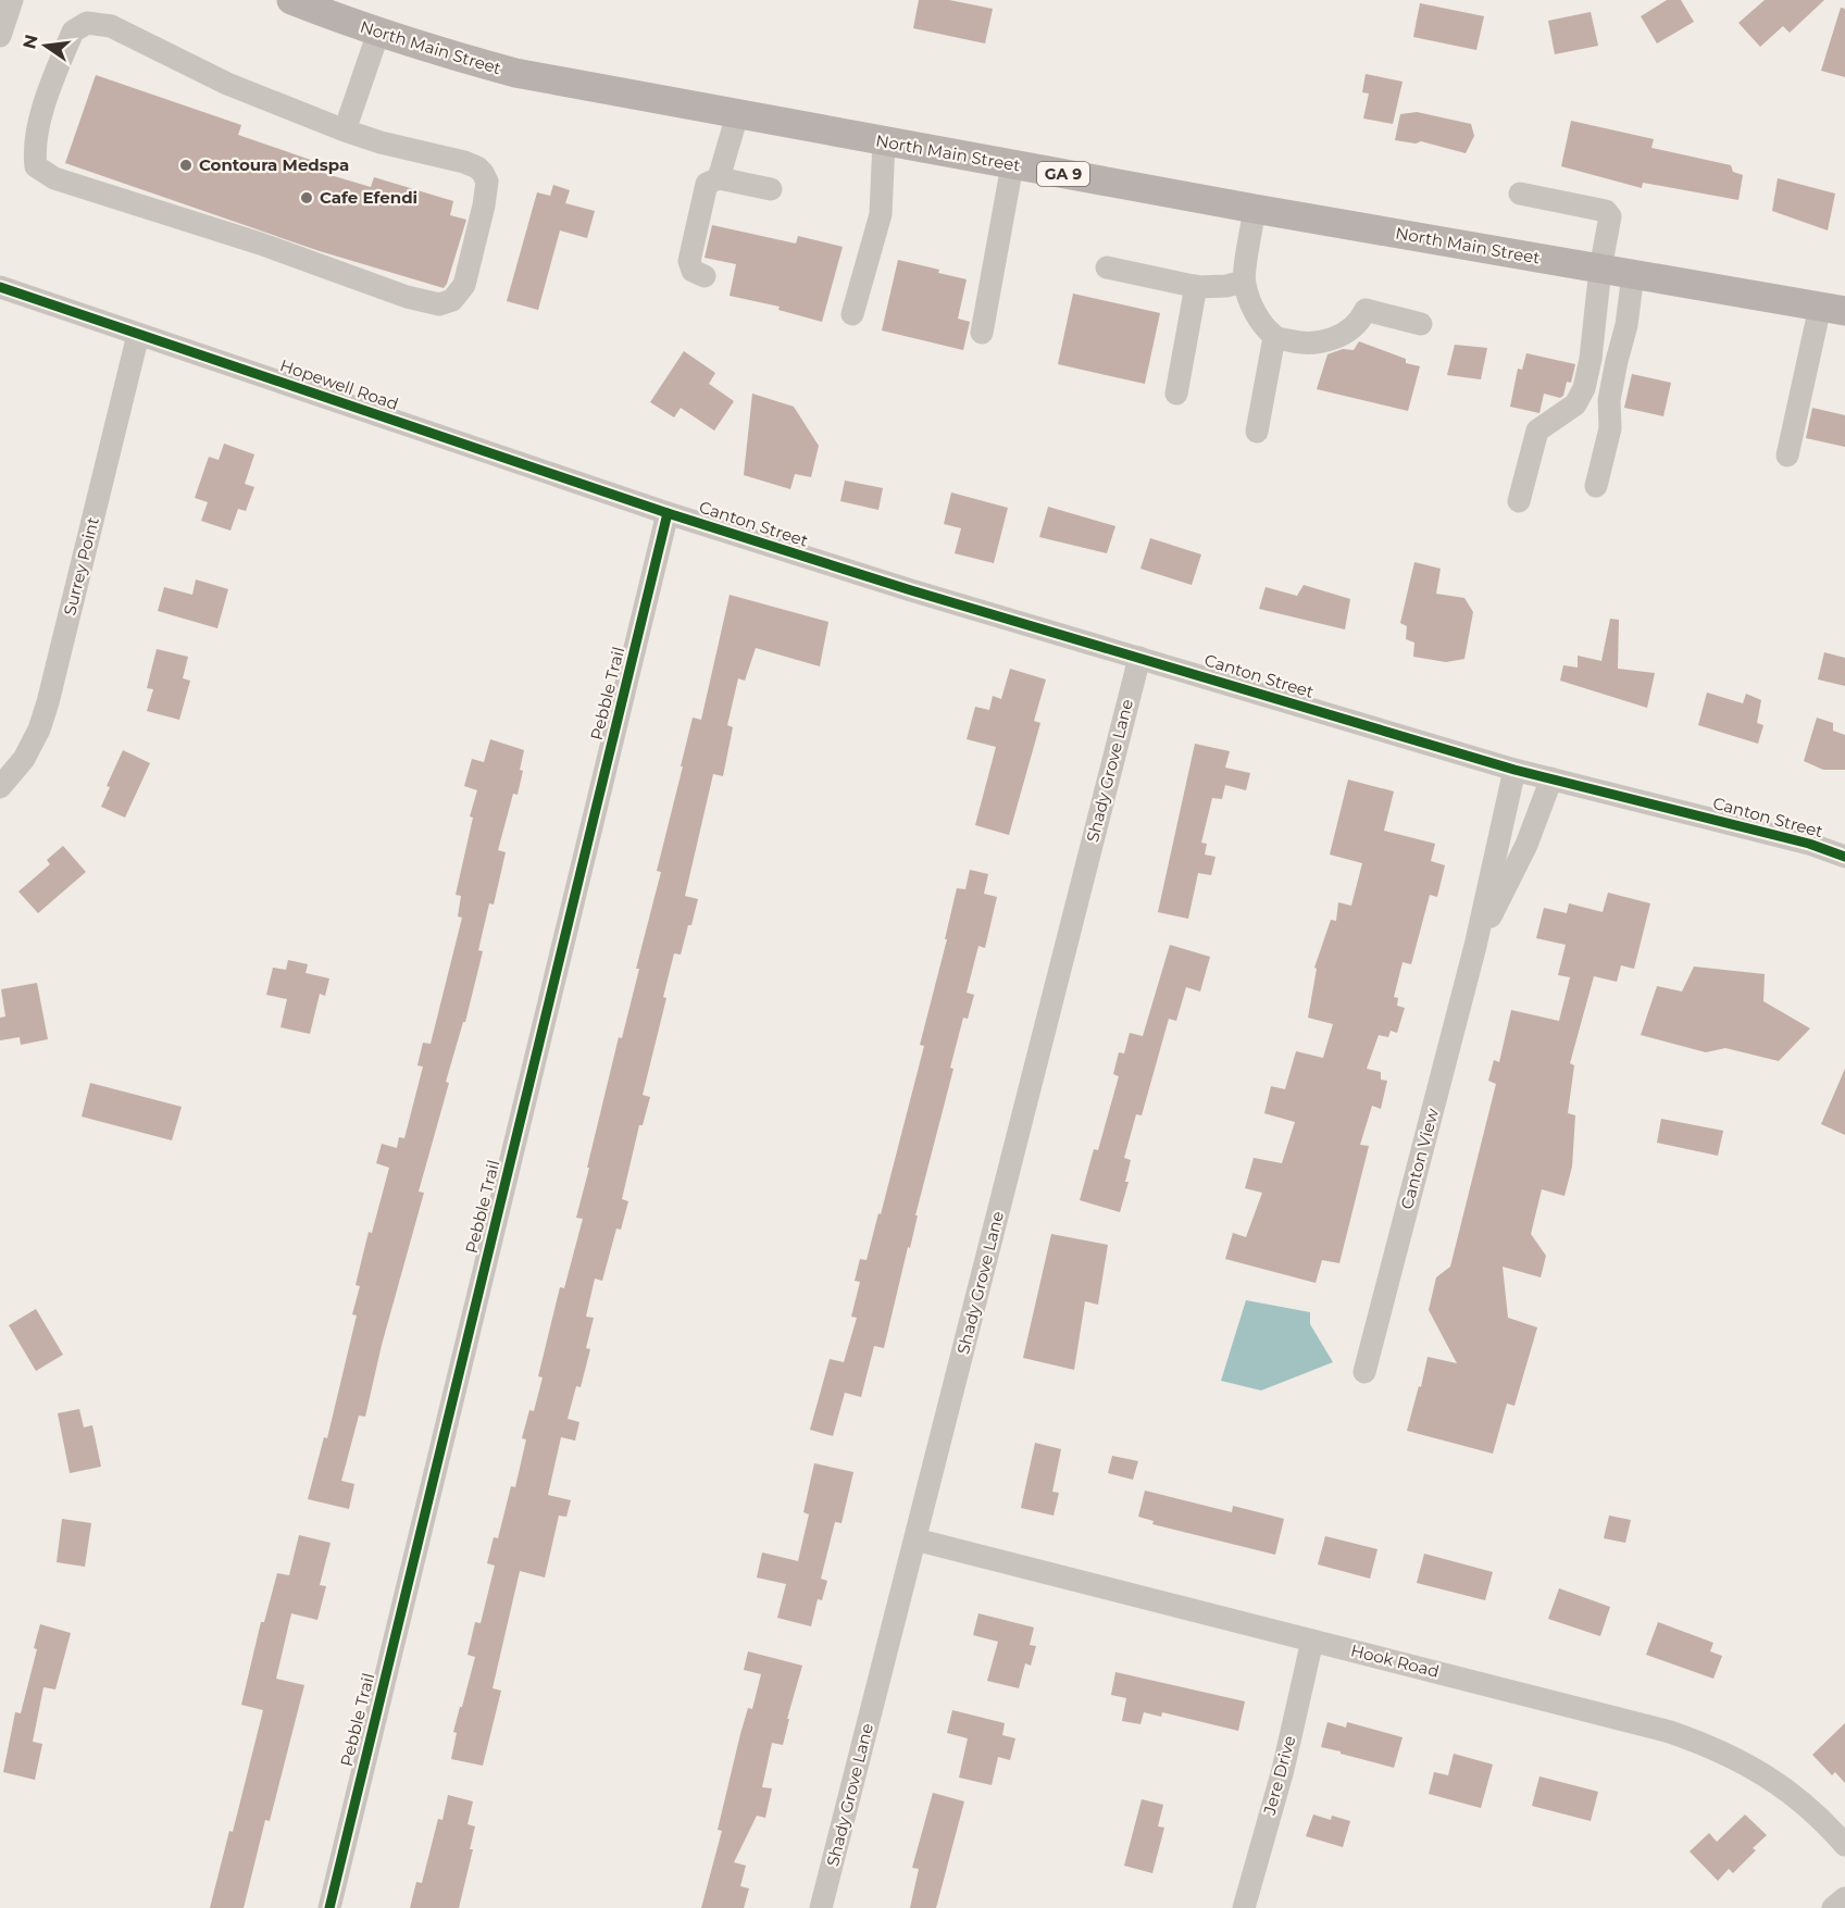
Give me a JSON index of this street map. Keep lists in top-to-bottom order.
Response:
{
  "streets": {
    "main road": ["North Main Street", "GA 9"],
    "street": [
      "Hopewell Road",
      "Canton Street",
      "Surrey Point",
      "Pebble Trail",
      "Shady Grove Lane",
      "Canton View",
      "Hook Road",
      "Jere Drive"
    ]
  },
  "crossings": [
    ["Hopewell Road", "Canton Street"],
    ["Hopewell Road", "Surrey Point"],
    ["Hopewell Road", "Pebble Trail"],
    ["Canton Street", "Pebble Trail"],
    ["Canton Street", "Shady Grove Lane"],
    ["Canton Street", "Canton View"],
    ["Shady Grove Lane", "Hook Road"],
    ["Hook Road", "Jere Drive"]
  ],
  "places": ["Contoura Medspa", "Cafe Efendi"],
  "north": "left"
}
